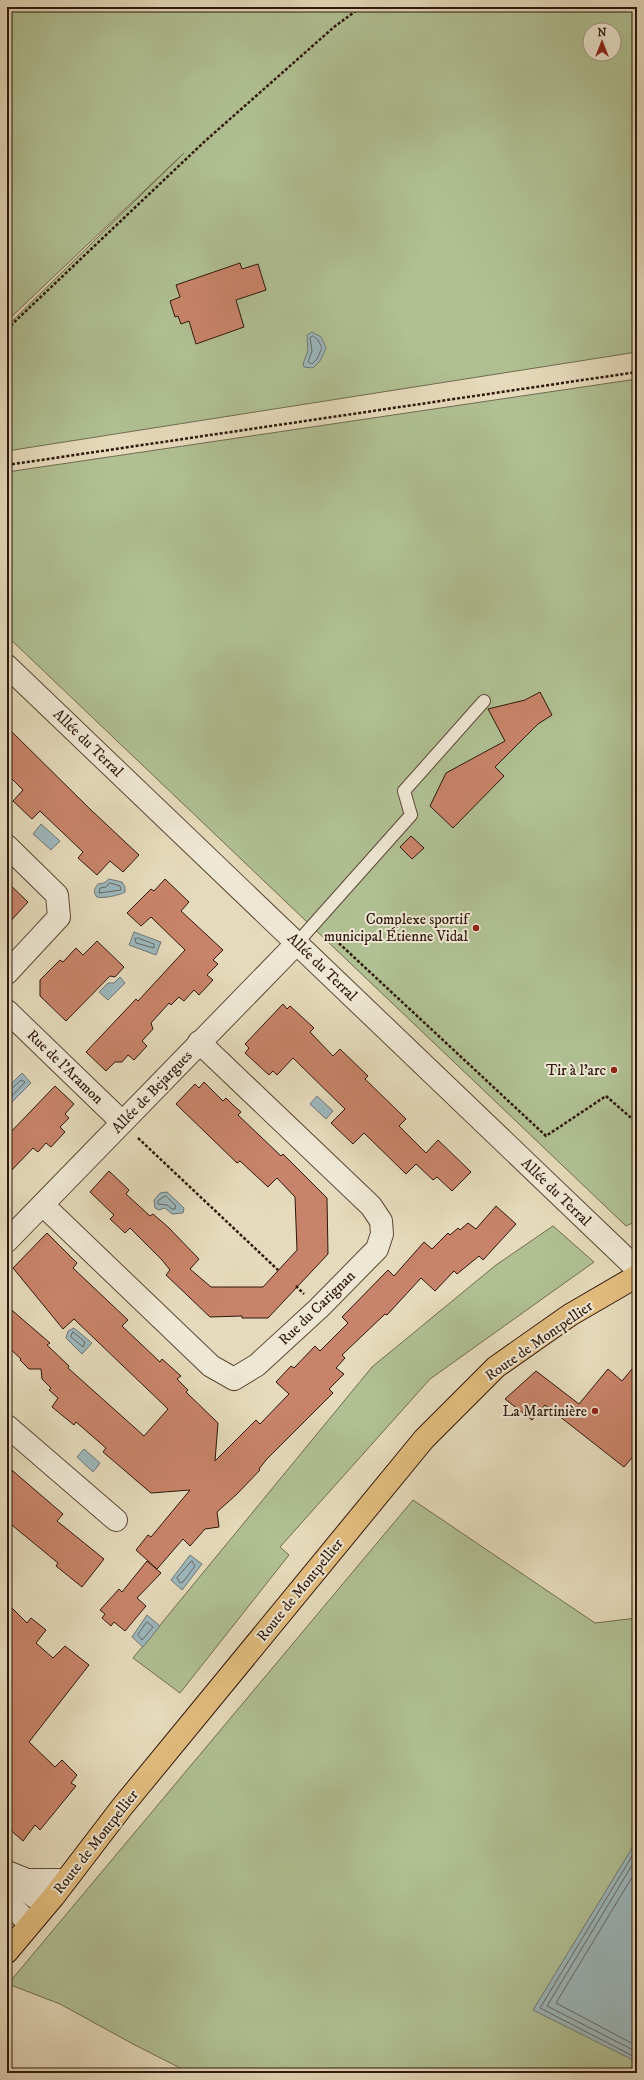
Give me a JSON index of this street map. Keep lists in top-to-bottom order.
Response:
{
  "streets": {
    "main road": ["Route de Montpellier"],
    "street": [
      "Allée du Terral",
      "Rue de l'Aramon",
      "Allée de Bejargues",
      "Rue du Carignan"
    ]
  },
  "crossings": [
    ["Allée du Terral", "Allée de Bejargues"],
    ["Rue de l'Aramon", "Allée de Bejargues"],
    ["Allée de Bejargues", "Rue du Carignan"]
  ],
  "places": ["Complexe sportif municipal Étienne Vidal", "Tir à l'arc", "La Martinière"],
  "north": "top"
}
